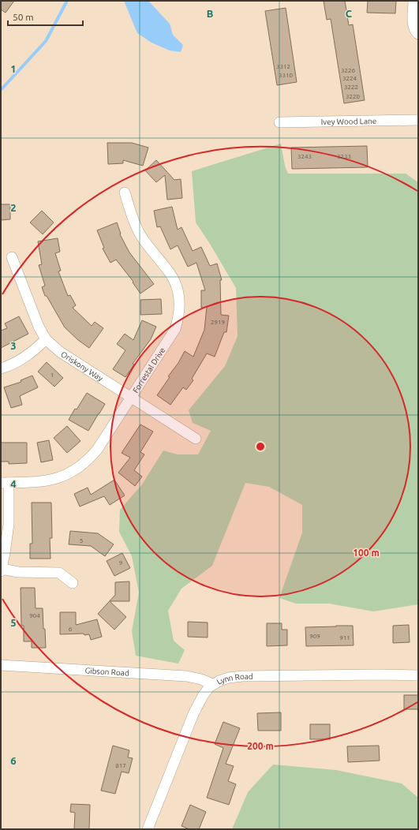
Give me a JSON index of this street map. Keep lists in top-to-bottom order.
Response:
{
  "streets": {
    "street": [
      "Ivey Wood Lane",
      "Oriskony Way",
      "Forrestal Drive",
      "Gibson Road",
      "Lynn Road"
    ]
  },
  "crossings": [
    ["Oriskony Way", "Forrestal Drive"],
    ["Gibson Road", "Lynn Road"]
  ],
  "house_numbers": [
    "3312",
    "3226",
    "3310",
    "3224",
    "3222",
    "3220",
    "3243",
    "3233",
    "2919",
    "1",
    "5",
    "9",
    "904",
    "6",
    "909",
    "911",
    "817"
  ],
  "scale_bar": "50 m",
  "grid": {
    "columns": ["B", "C"],
    "rows": [
      "1",
      "2",
      "3",
      "4",
      "5",
      "6"
    ]
  },
  "rings": ["100 m", "200 m"]
}
